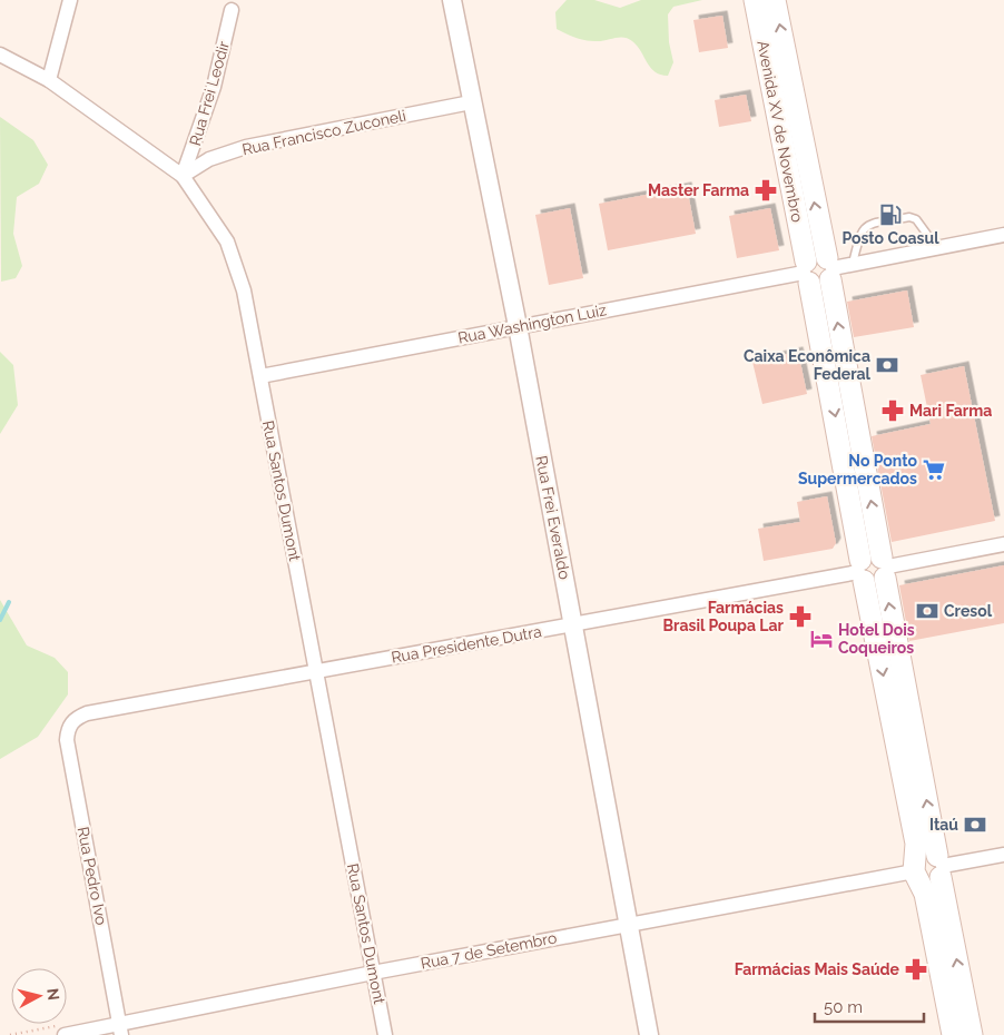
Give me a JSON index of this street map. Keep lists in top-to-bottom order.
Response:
{
  "streets": {
    "main road": ["Avenida XV de Novembro"],
    "street": [
      "Rua Frei Leodir",
      "Rua Francisco Zuconeli",
      "Rua Washington Luiz",
      "Rua Santos Dumont",
      "Rua Frei Everaldo",
      "Rua Presidente Dutra",
      "Rua Pedro Ivo",
      "Rua 7 de Setembro"
    ]
  },
  "crossings": [
    ["Rua Frei Leodir", "Rua Francisco Zuconeli"],
    ["Rua Frei Leodir", "Rua Santos Dumont"],
    ["Avenida XV de Novembro", "Rua Washington Luiz"],
    ["Avenida XV de Novembro", "Rua Presidente Dutra"],
    ["Avenida XV de Novembro", "Rua 7 de Setembro"],
    ["Rua Francisco Zuconeli", "Rua Santos Dumont"],
    ["Rua Francisco Zuconeli", "Rua Frei Everaldo"],
    ["Rua Washington Luiz", "Rua Santos Dumont"],
    ["Rua Washington Luiz", "Rua Frei Everaldo"],
    ["Rua Santos Dumont", "Rua Presidente Dutra"],
    ["Rua Santos Dumont", "Rua 7 de Setembro"],
    ["Rua Frei Everaldo", "Rua Presidente Dutra"],
    ["Rua Frei Everaldo", "Rua 7 de Setembro"],
    ["Rua Presidente Dutra", "Rua Pedro Ivo"],
    ["Rua Pedro Ivo", "Rua 7 de Setembro"]
  ],
  "places": {
    "pharmacy": [
      "Master Farma",
      "Mari Farma",
      "Farmácias Brasil Poupa Lar",
      "Farmácias Mais Saúde"
    ],
    "fuel station": ["Posto Coasul"],
    "bank": ["Caixa Econômica Federal", "Cresol", "Itaú"],
    "supermarket": ["No Ponto Supermercados"],
    "hotel": ["Hotel Dois Coqueiros"]
  },
  "scale_bar": "50 m",
  "north": "right"
}
